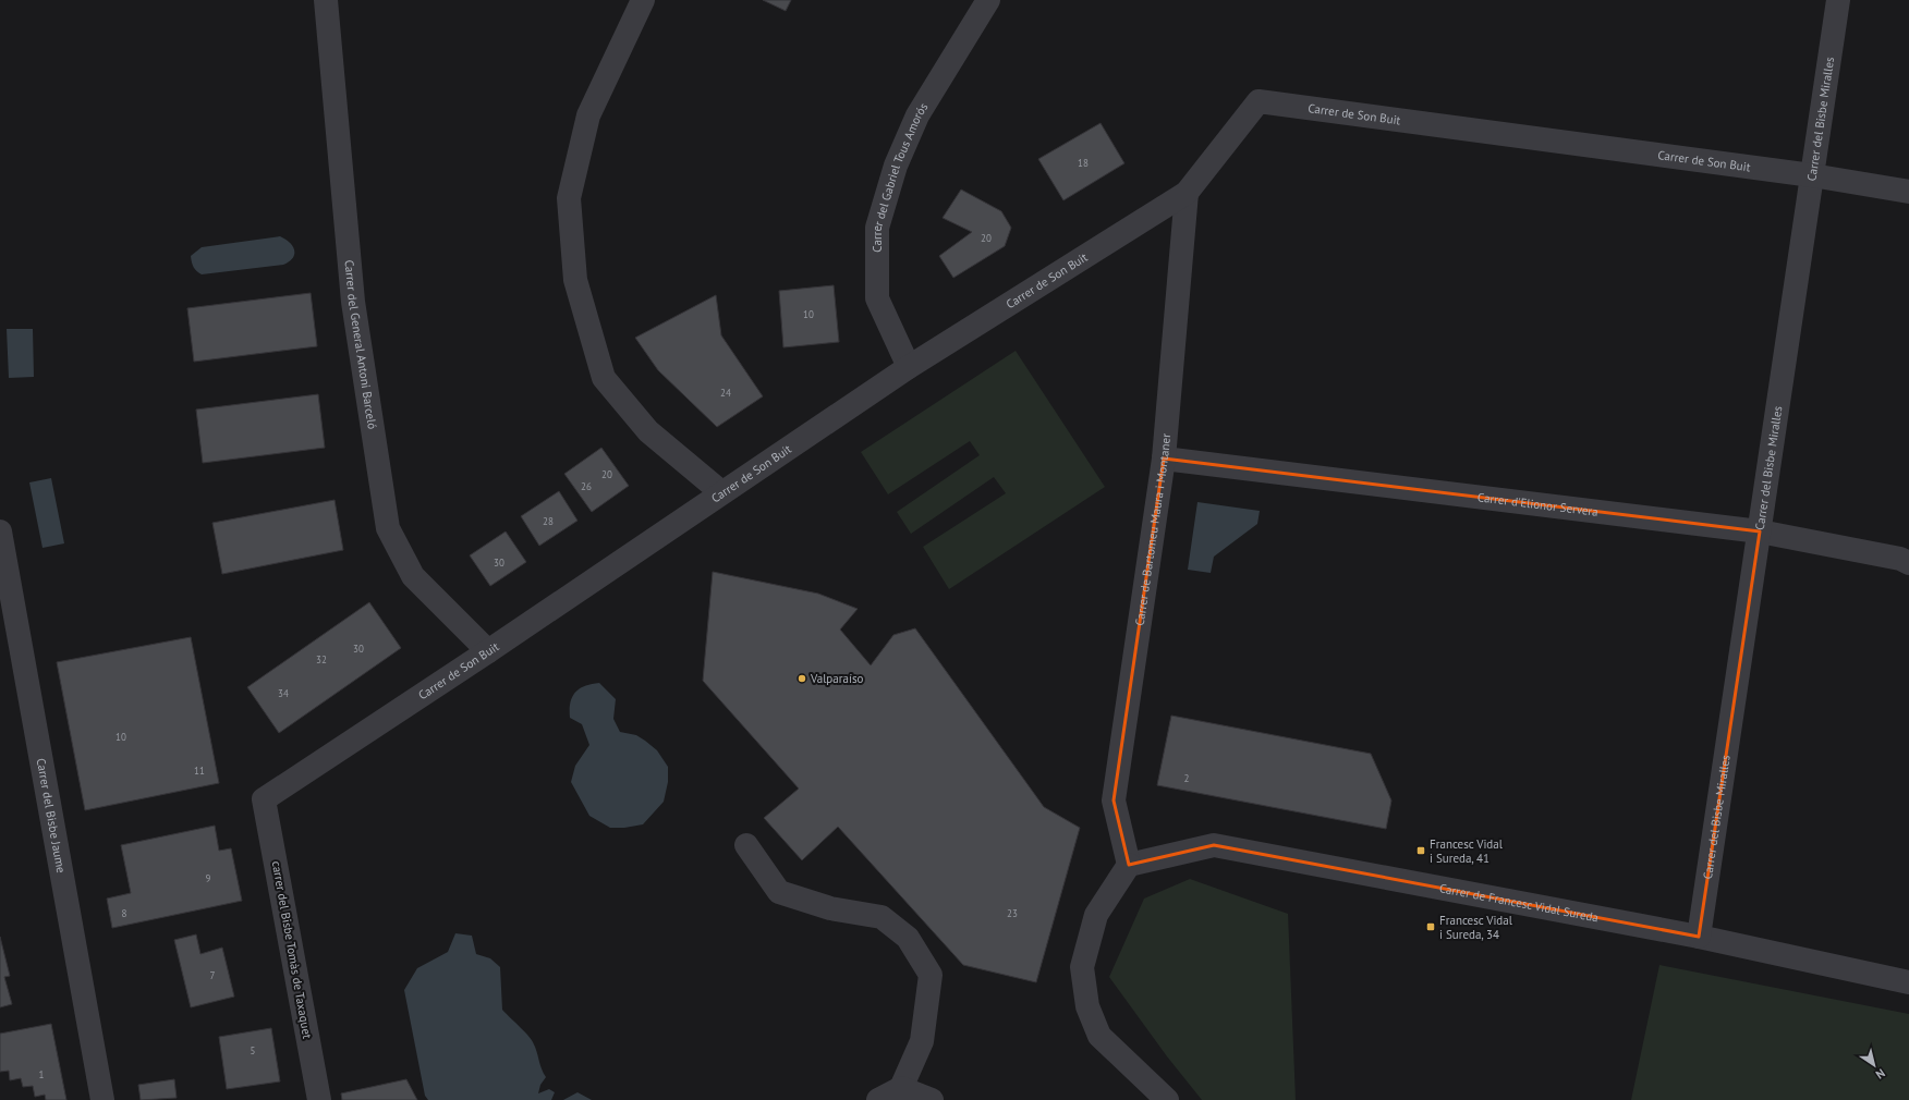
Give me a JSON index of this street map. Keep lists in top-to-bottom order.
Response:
{
  "streets": {
    "street": [
      "Carrer de Son Buit",
      "Carrer del Bisbe Miralles",
      "Carrer del Gabriel Tous Amorós",
      "Carrer del General Antoni Barceló",
      "Carrer d'Elionor Servera",
      "Carrer de Bartomeu Maura i Montaner",
      "Carrer del Bisbe Jaume",
      "Carrer de Francesc Vidal Sureda",
      "carrer del Bisbe Tomàs de Taxaquet"
    ]
  },
  "crossings": [
    ["Carrer de Son Buit", "Carrer del Bisbe Miralles"],
    ["Carrer de Son Buit", "Carrer del Gabriel Tous Amorós"],
    ["Carrer de Son Buit", "Carrer del General Antoni Barceló"],
    ["Carrer de Son Buit", "Carrer de Bartomeu Maura i Montaner"],
    ["Carrer de Son Buit", "carrer del Bisbe Tomàs de Taxaquet"],
    ["Carrer del Bisbe Miralles", "Carrer d'Elionor Servera"],
    ["Carrer del Bisbe Miralles", "Carrer de Francesc Vidal Sureda"],
    ["Carrer d'Elionor Servera", "Carrer de Bartomeu Maura i Montaner"],
    ["Carrer de Bartomeu Maura i Montaner", "Carrer de Francesc Vidal Sureda"]
  ],
  "places": {
    "other": ["Valparaíso"],
    "transit": ["Francesc Vidal i Sureda, 41", "Francesc Vidal i Sureda, 34"]
  },
  "house_numbers": [
    "18",
    "20",
    "10",
    "24",
    "20",
    "26",
    "28",
    "30",
    "30",
    "32",
    "34",
    "10",
    "11",
    "2",
    "9",
    "8",
    "23",
    "7",
    "5",
    "1"
  ],
  "north": "bottom right"
}
